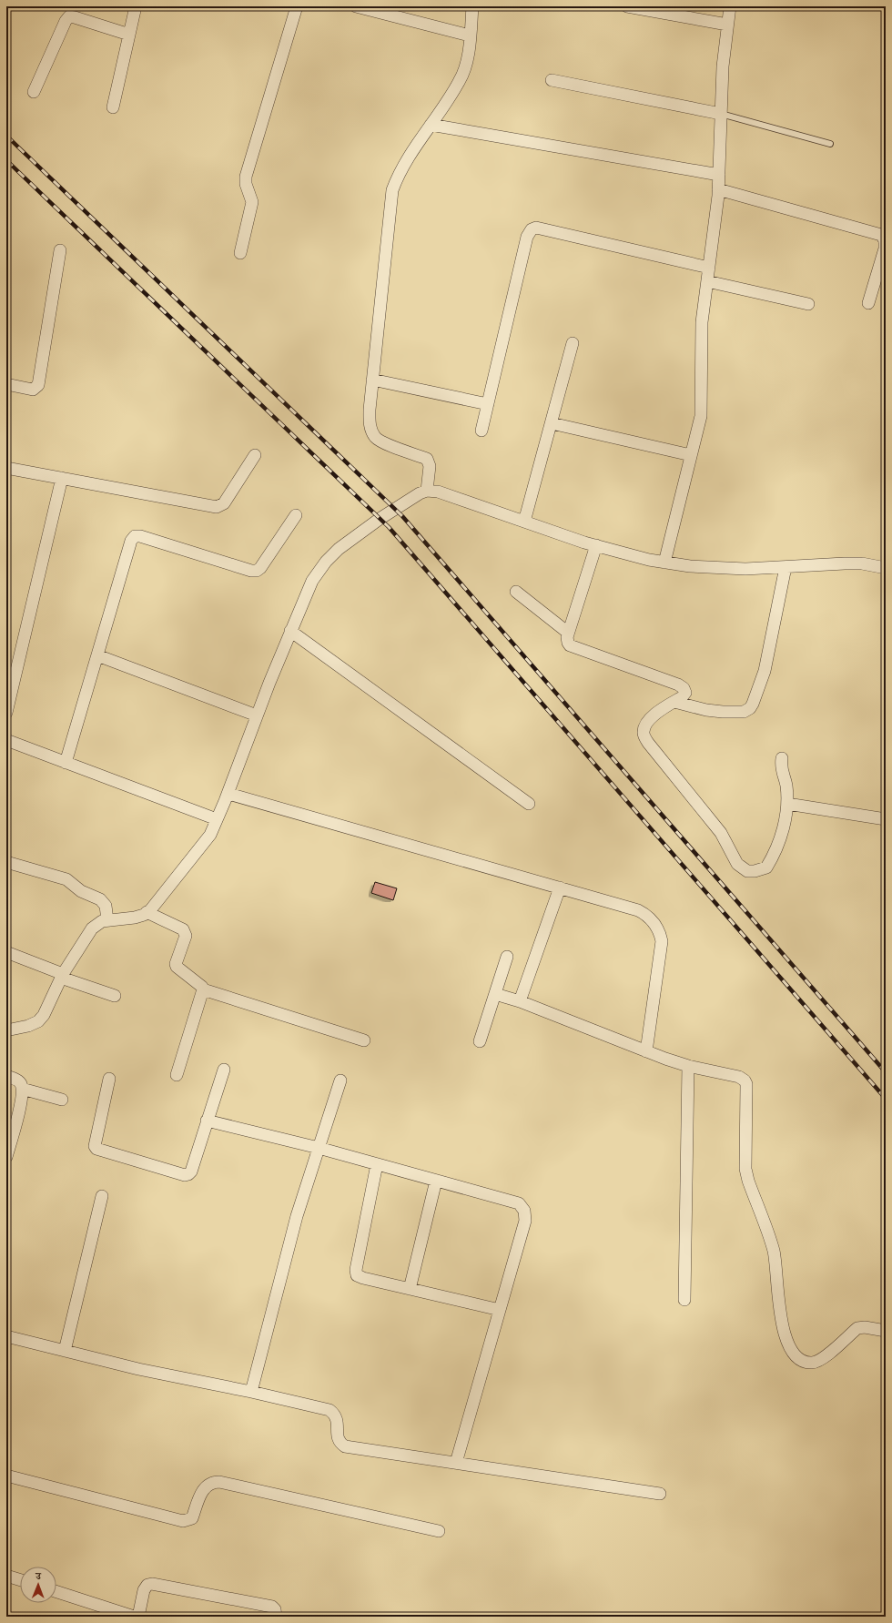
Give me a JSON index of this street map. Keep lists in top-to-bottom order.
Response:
{
  "north": "top"
}
